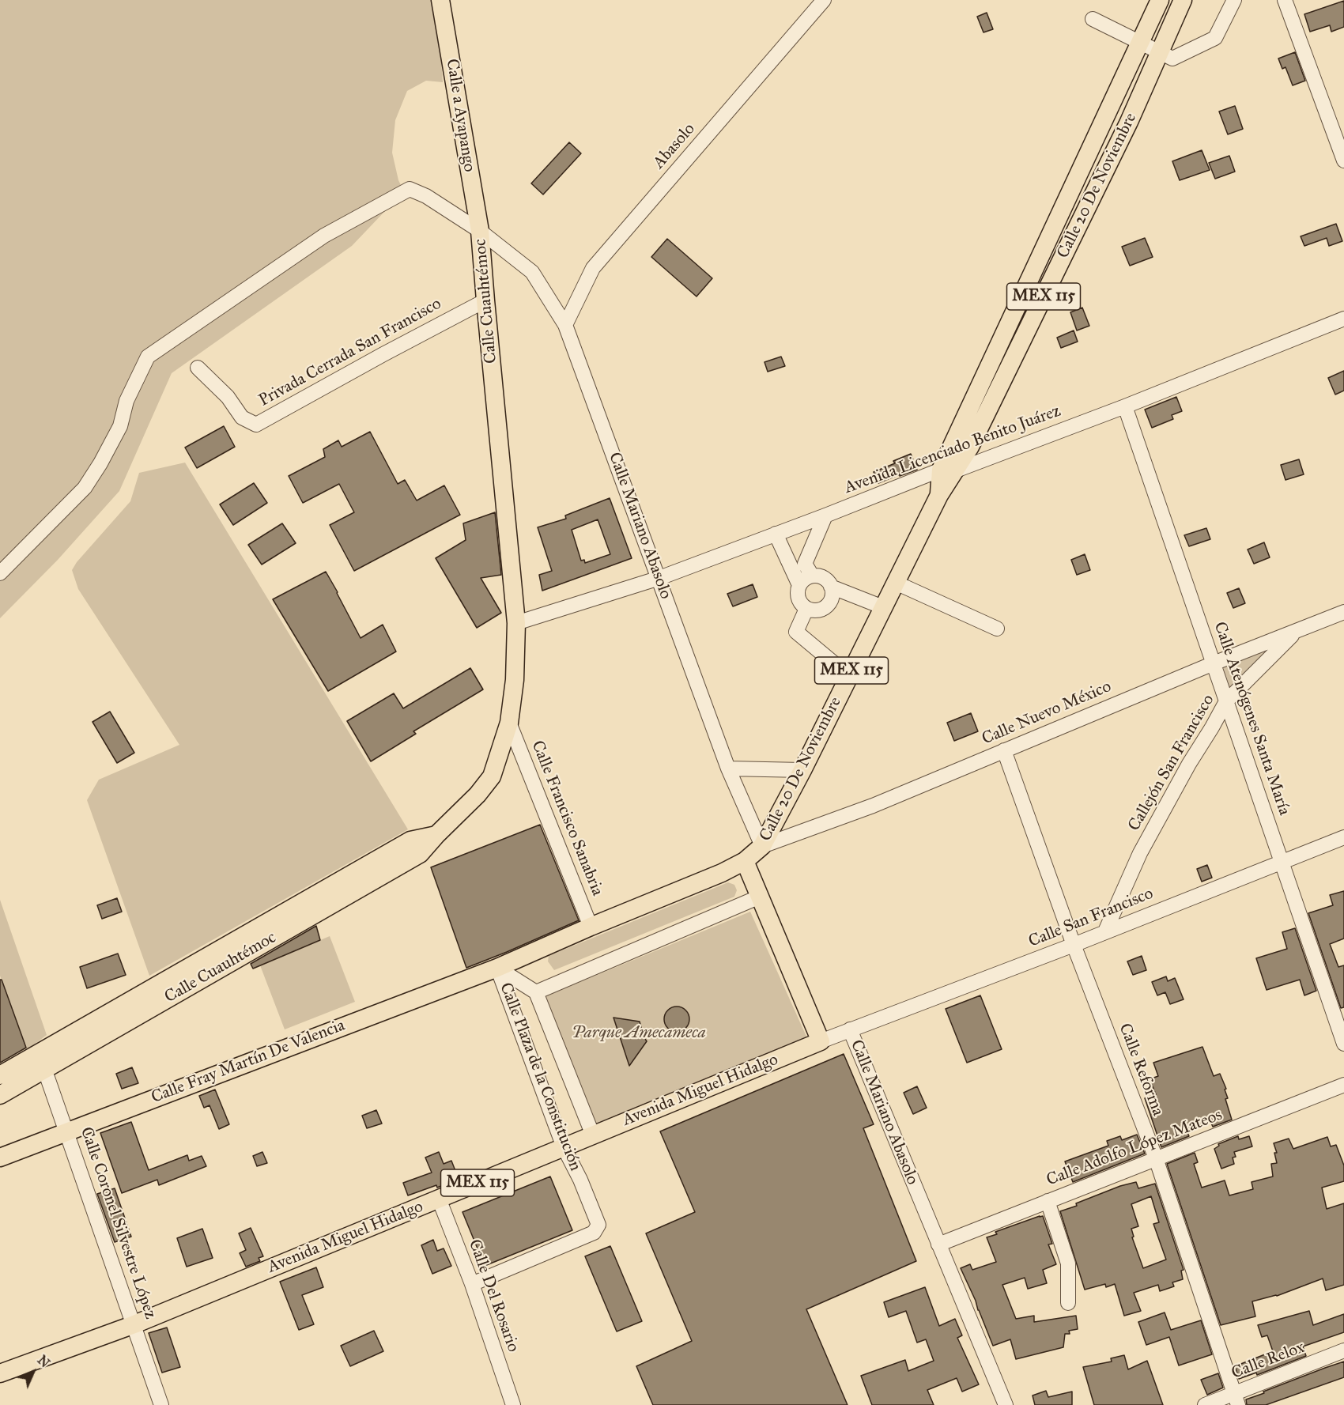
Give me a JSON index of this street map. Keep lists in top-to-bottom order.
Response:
{
  "streets": {
    "main road": [
      "Calle a Ayapango",
      "Calle 20 De Noviembre",
      "MEX 115",
      "Calle Cuauhtémoc",
      "Calle Fray Martín De Valencia",
      "Calle Plaza de la Constitución",
      "Avenida Miguel Hidalgo"
    ],
    "street": [
      "Abasolo",
      "Privada Cerrada San Francisco",
      "Avenida Licenciado Benito Juárez",
      "Calle Mariano Abasolo",
      "Calle Nuevo México",
      "Calle Atenógenes Santa María",
      "Callejón San Francisco",
      "Calle Francisco Sanabria",
      "Calle San Francisco",
      "Calle Reforma",
      "Calle Adolfo López Mateos",
      "Calle Coronel Silvestre López",
      "Calle Del Rosario",
      "Calle Relox"
    ]
  },
  "crossings": [
    ["Calle a Ayapango", "Calle Cuauhtémoc"],
    ["Calle a Ayapango", "Calle Mariano Abasolo"],
    ["Abasolo", "Calle Mariano Abasolo"],
    ["Calle 20 De Noviembre", "Avenida Licenciado Benito Juárez"],
    ["Calle 20 De Noviembre", "Calle Mariano Abasolo"],
    ["Calle 20 De Noviembre", "Calle Nuevo México"],
    ["Calle 20 De Noviembre", "Calle Plaza de la Constitución"],
    ["Calle Cuauhtémoc", "Privada Cerrada San Francisco"],
    ["Calle Cuauhtémoc", "Avenida Licenciado Benito Juárez"],
    ["Calle Cuauhtémoc", "Calle Mariano Abasolo"],
    ["Calle Cuauhtémoc", "Calle Francisco Sanabria"],
    ["Calle Cuauhtémoc", "Calle Coronel Silvestre López"],
    ["Avenida Licenciado Benito Juárez", "Calle Mariano Abasolo"],
    ["Avenida Licenciado Benito Juárez", "Calle Atenógenes Santa María"],
    ["Calle Mariano Abasolo", "Calle Nuevo México"],
    ["Calle Mariano Abasolo", "Calle San Francisco"],
    ["Calle Mariano Abasolo", "Avenida Miguel Hidalgo"],
    ["Calle Mariano Abasolo", "Calle Adolfo López Mateos"],
    ["Calle Nuevo México", "Calle Atenógenes Santa María"],
    ["Calle Nuevo México", "Callejón San Francisco"],
    ["Calle Nuevo México", "Calle Reforma"],
    ["Calle Atenógenes Santa María", "Callejón San Francisco"],
    ["Calle Atenógenes Santa María", "Calle San Francisco"],
    ["Callejón San Francisco", "Calle San Francisco"],
    ["Calle Francisco Sanabria", "Calle Plaza de la Constitución"],
    ["Calle San Francisco", "Calle Reforma"],
    ["Calle Fray Martín De Valencia", "Calle Plaza de la Constitución"],
    ["Calle Fray Martín De Valencia", "Calle Coronel Silvestre López"],
    ["Calle Reforma", "Calle Adolfo López Mateos"],
    ["Calle Reforma", "Calle Relox"],
    ["Calle Plaza de la Constitución", "Avenida Miguel Hidalgo"],
    ["Calle Plaza de la Constitución", "Calle Del Rosario"],
    ["Avenida Miguel Hidalgo", "Calle Coronel Silvestre López"],
    ["Avenida Miguel Hidalgo", "Calle Del Rosario"]
  ],
  "parks": ["Parque Amecameca"],
  "north": "top right"
}
